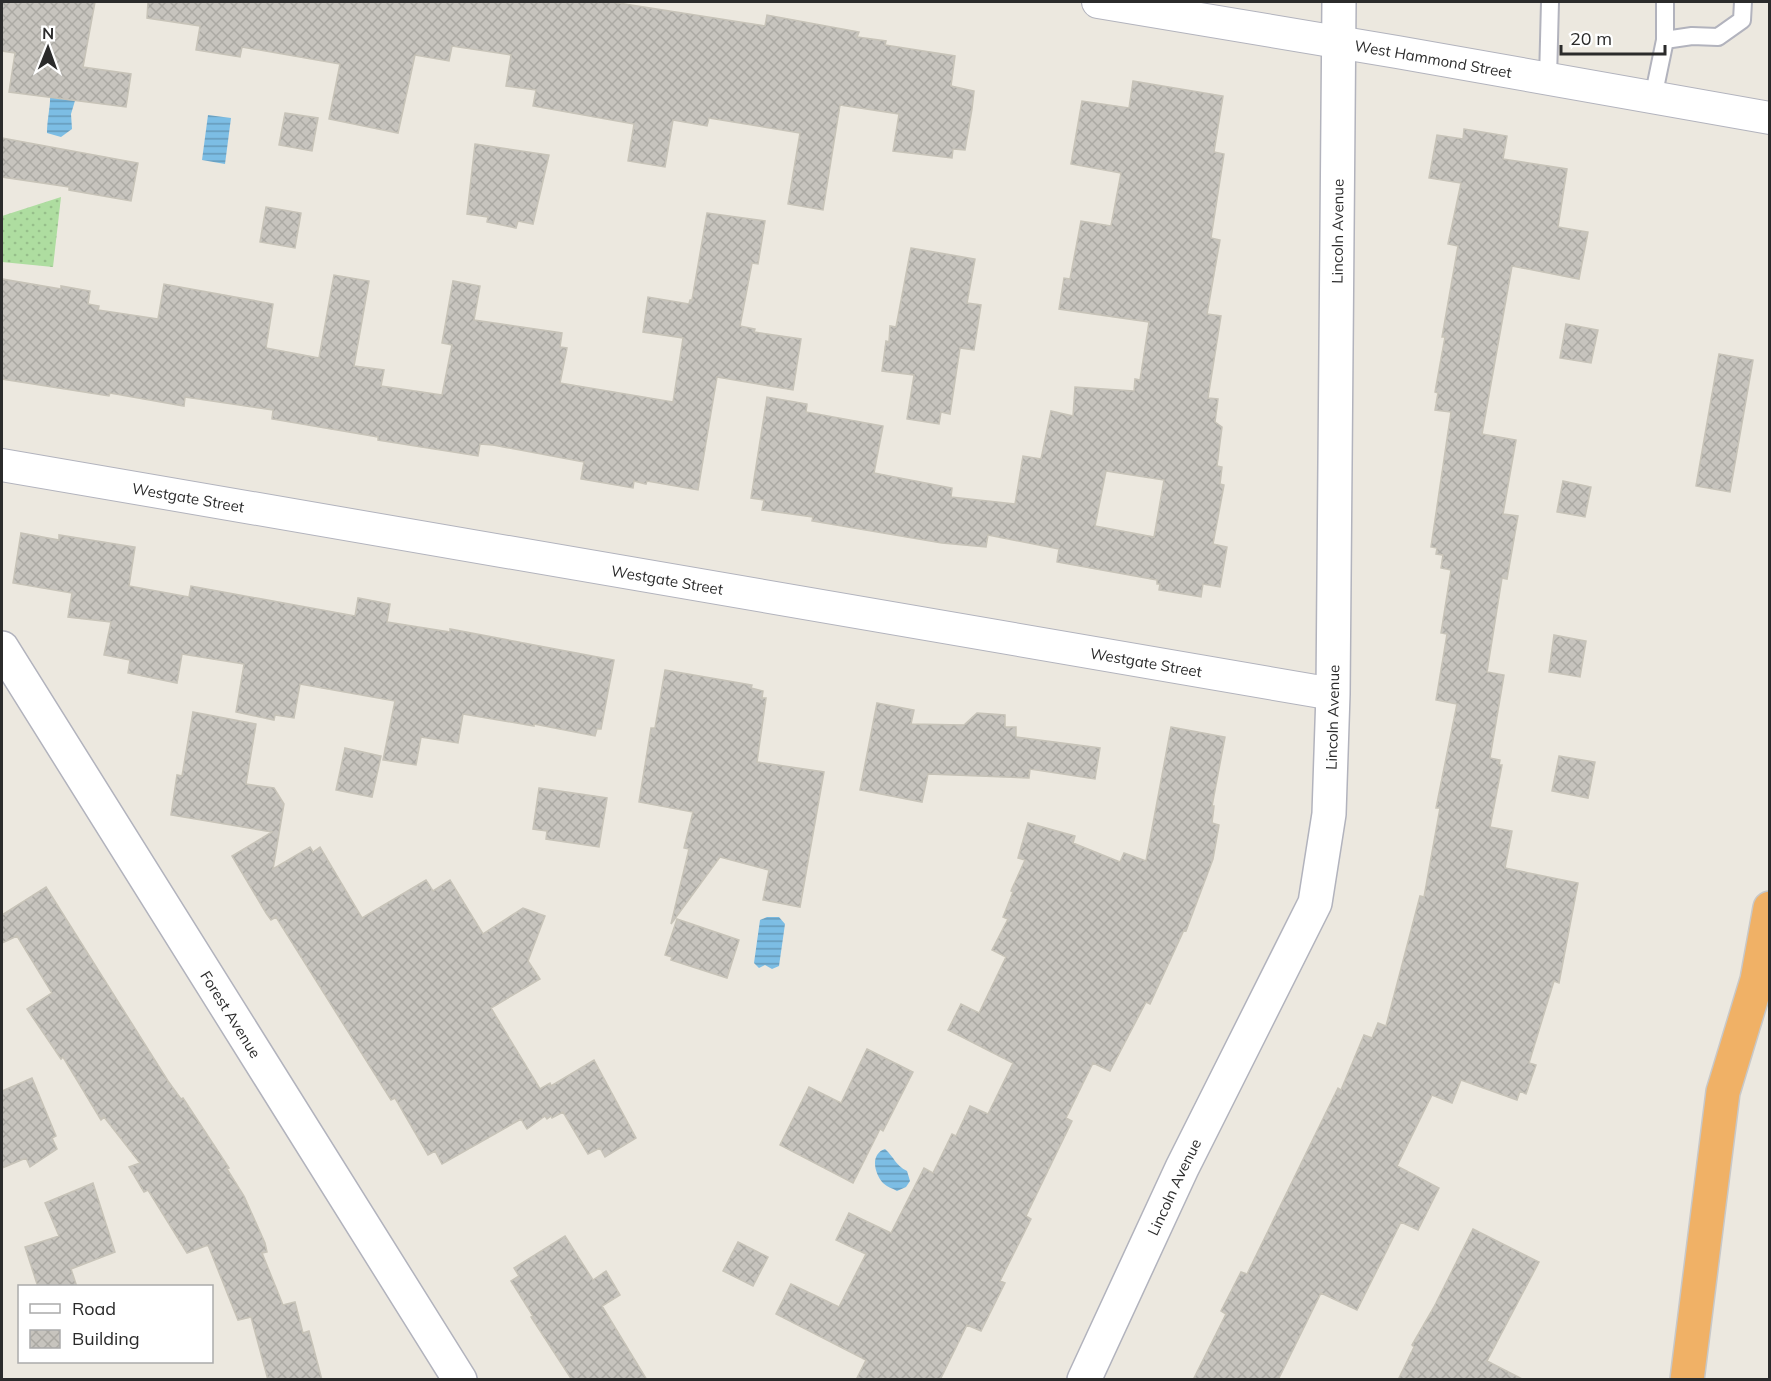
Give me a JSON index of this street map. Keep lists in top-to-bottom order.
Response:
{
  "streets": {
    "main road": ["Lincoln Avenue", "Forest Avenue"],
    "street": ["West Hammond Street", "Westgate Street"]
  },
  "crossings": [
    ["West Hammond Street", "Lincoln Avenue"],
    ["Lincoln Avenue", "Westgate Street"]
  ],
  "legend": ["Road", "Building"],
  "scale_bar": "20 m",
  "north": "top"
}
